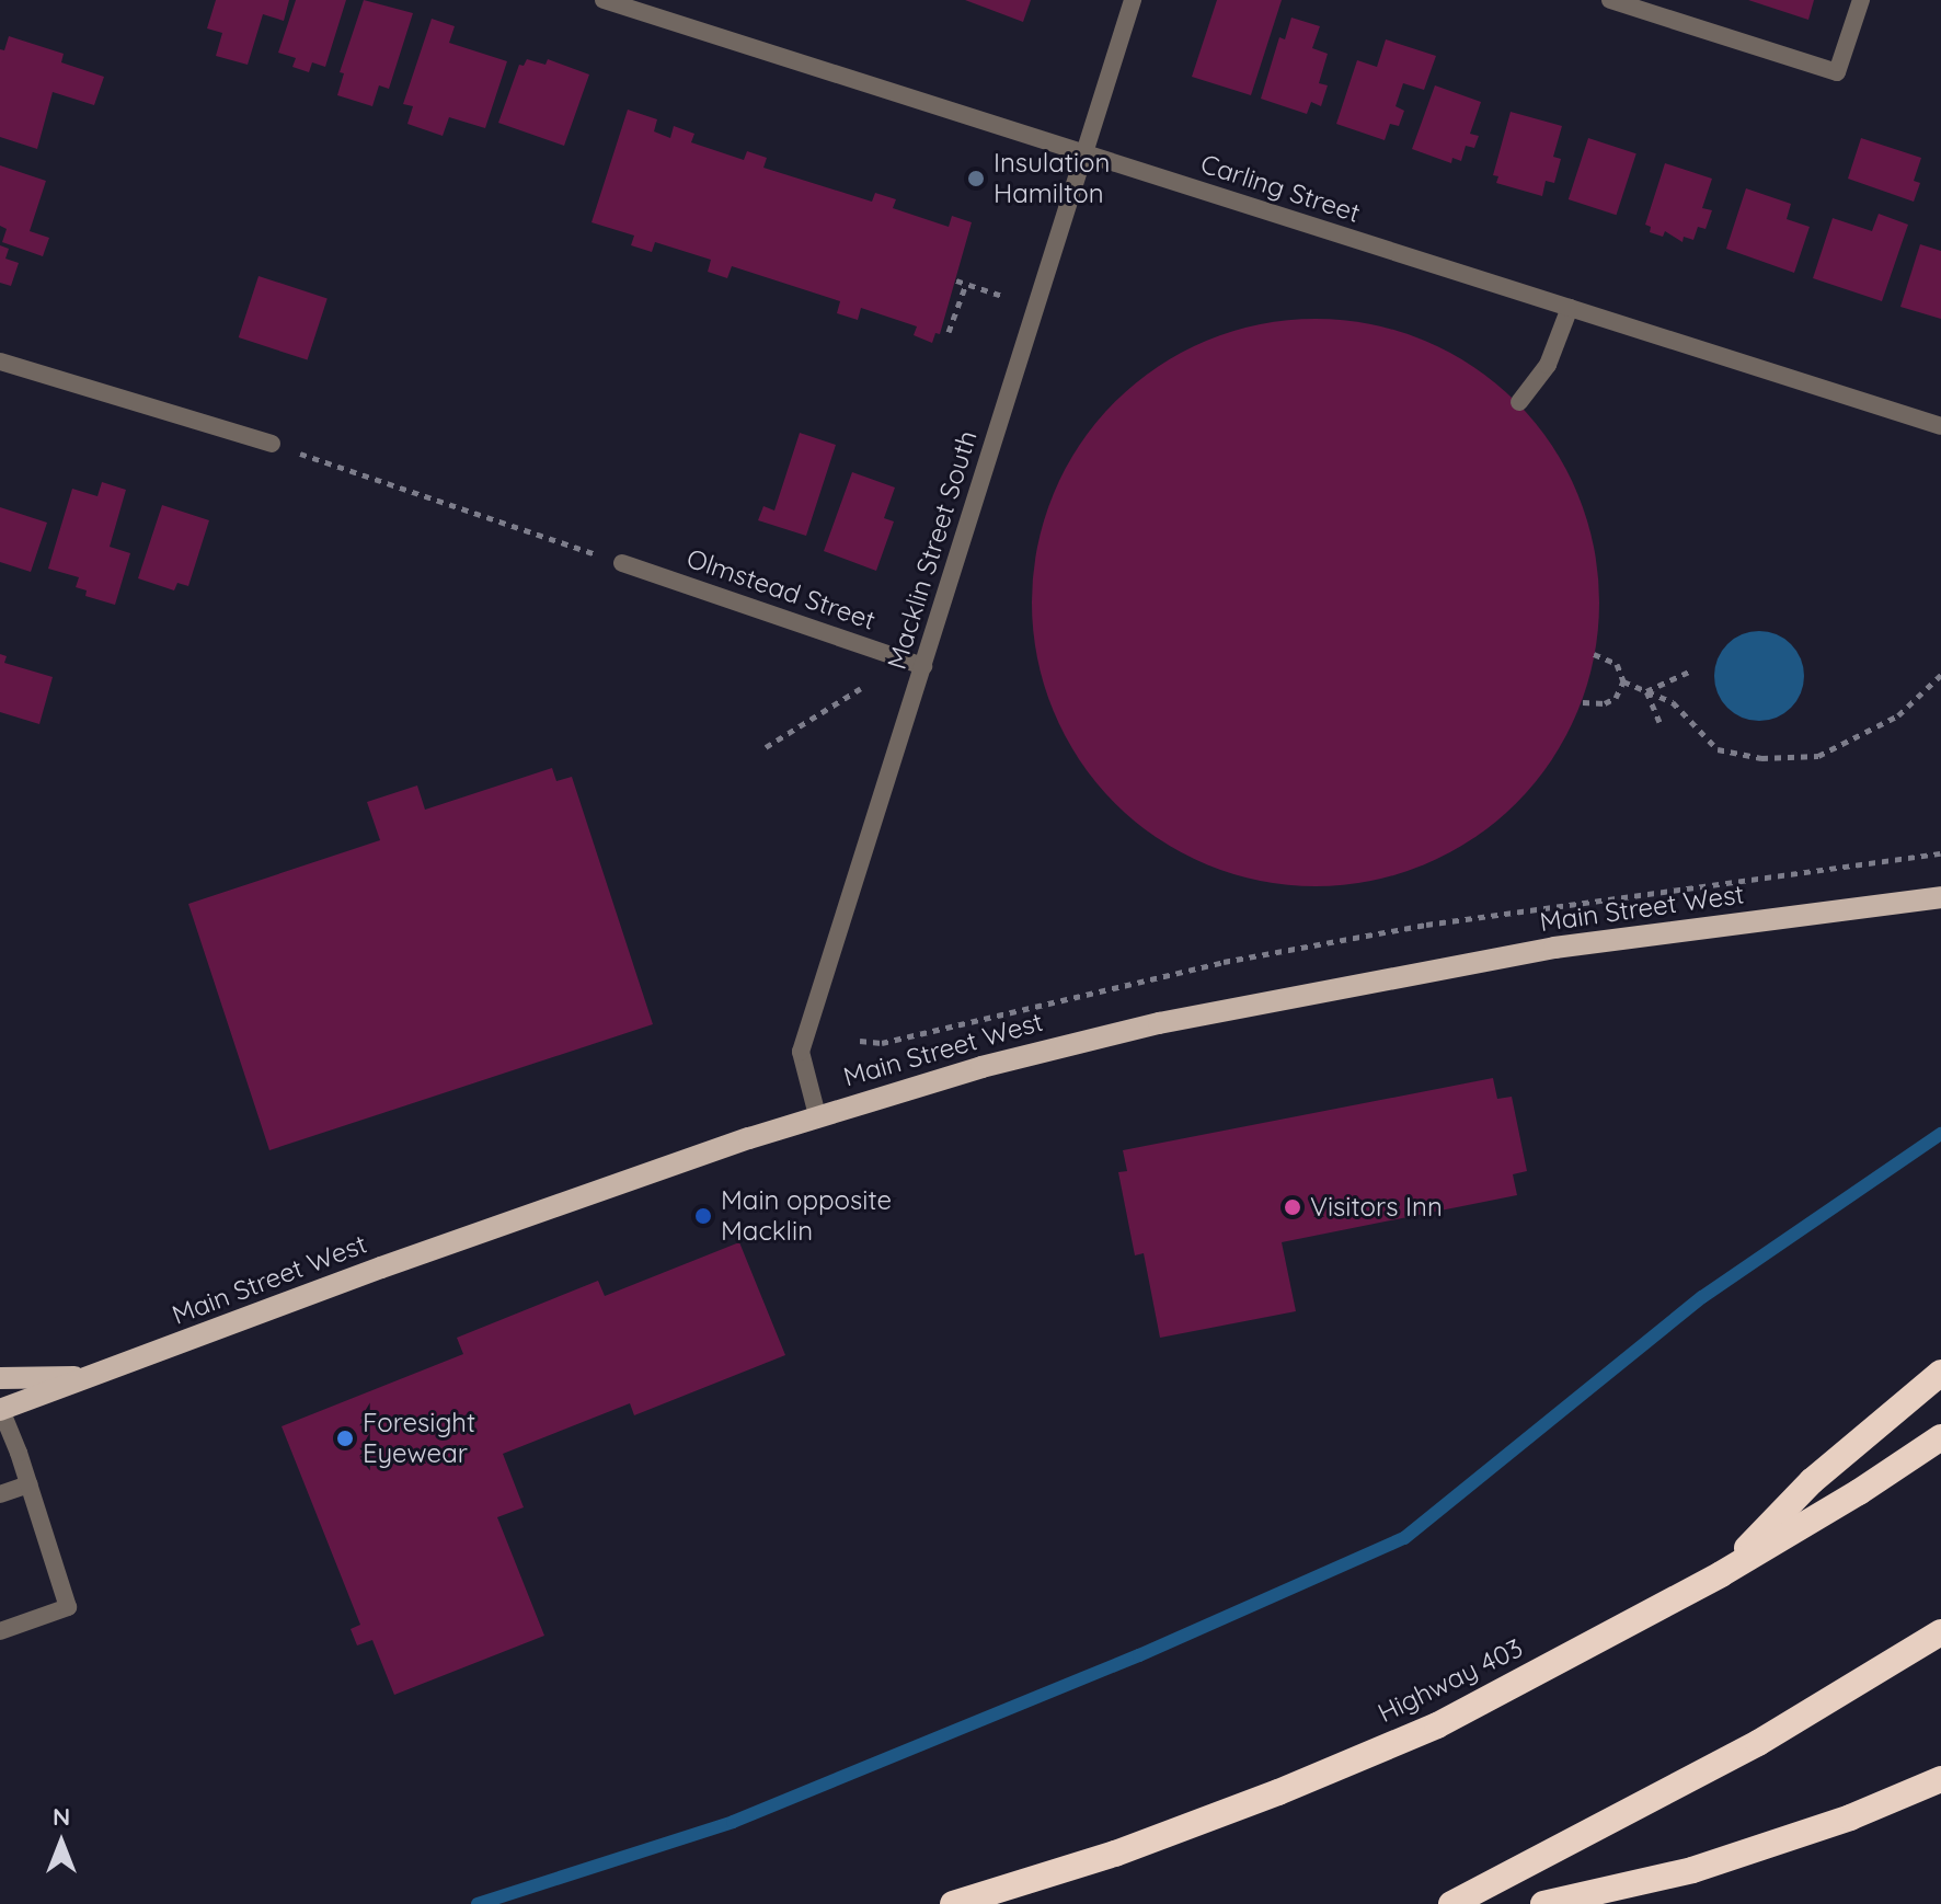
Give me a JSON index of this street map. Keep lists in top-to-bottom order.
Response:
{
  "streets": {
    "highway": ["Highway 403"],
    "main road": ["Main Street West"],
    "street": ["Carling Street", "Macklin Street South", "Olmstead Street"]
  },
  "crossings": [
    ["Carling Street", "Macklin Street South"],
    ["Macklin Street South", "Olmstead Street"],
    ["Macklin Street South", "Main Street West"]
  ],
  "places": [
    "Insulation Hamilton",
    "Visitors Inn",
    "Main opposite Macklin",
    "Foresight Eyewear"
  ],
  "north": "top"
}
